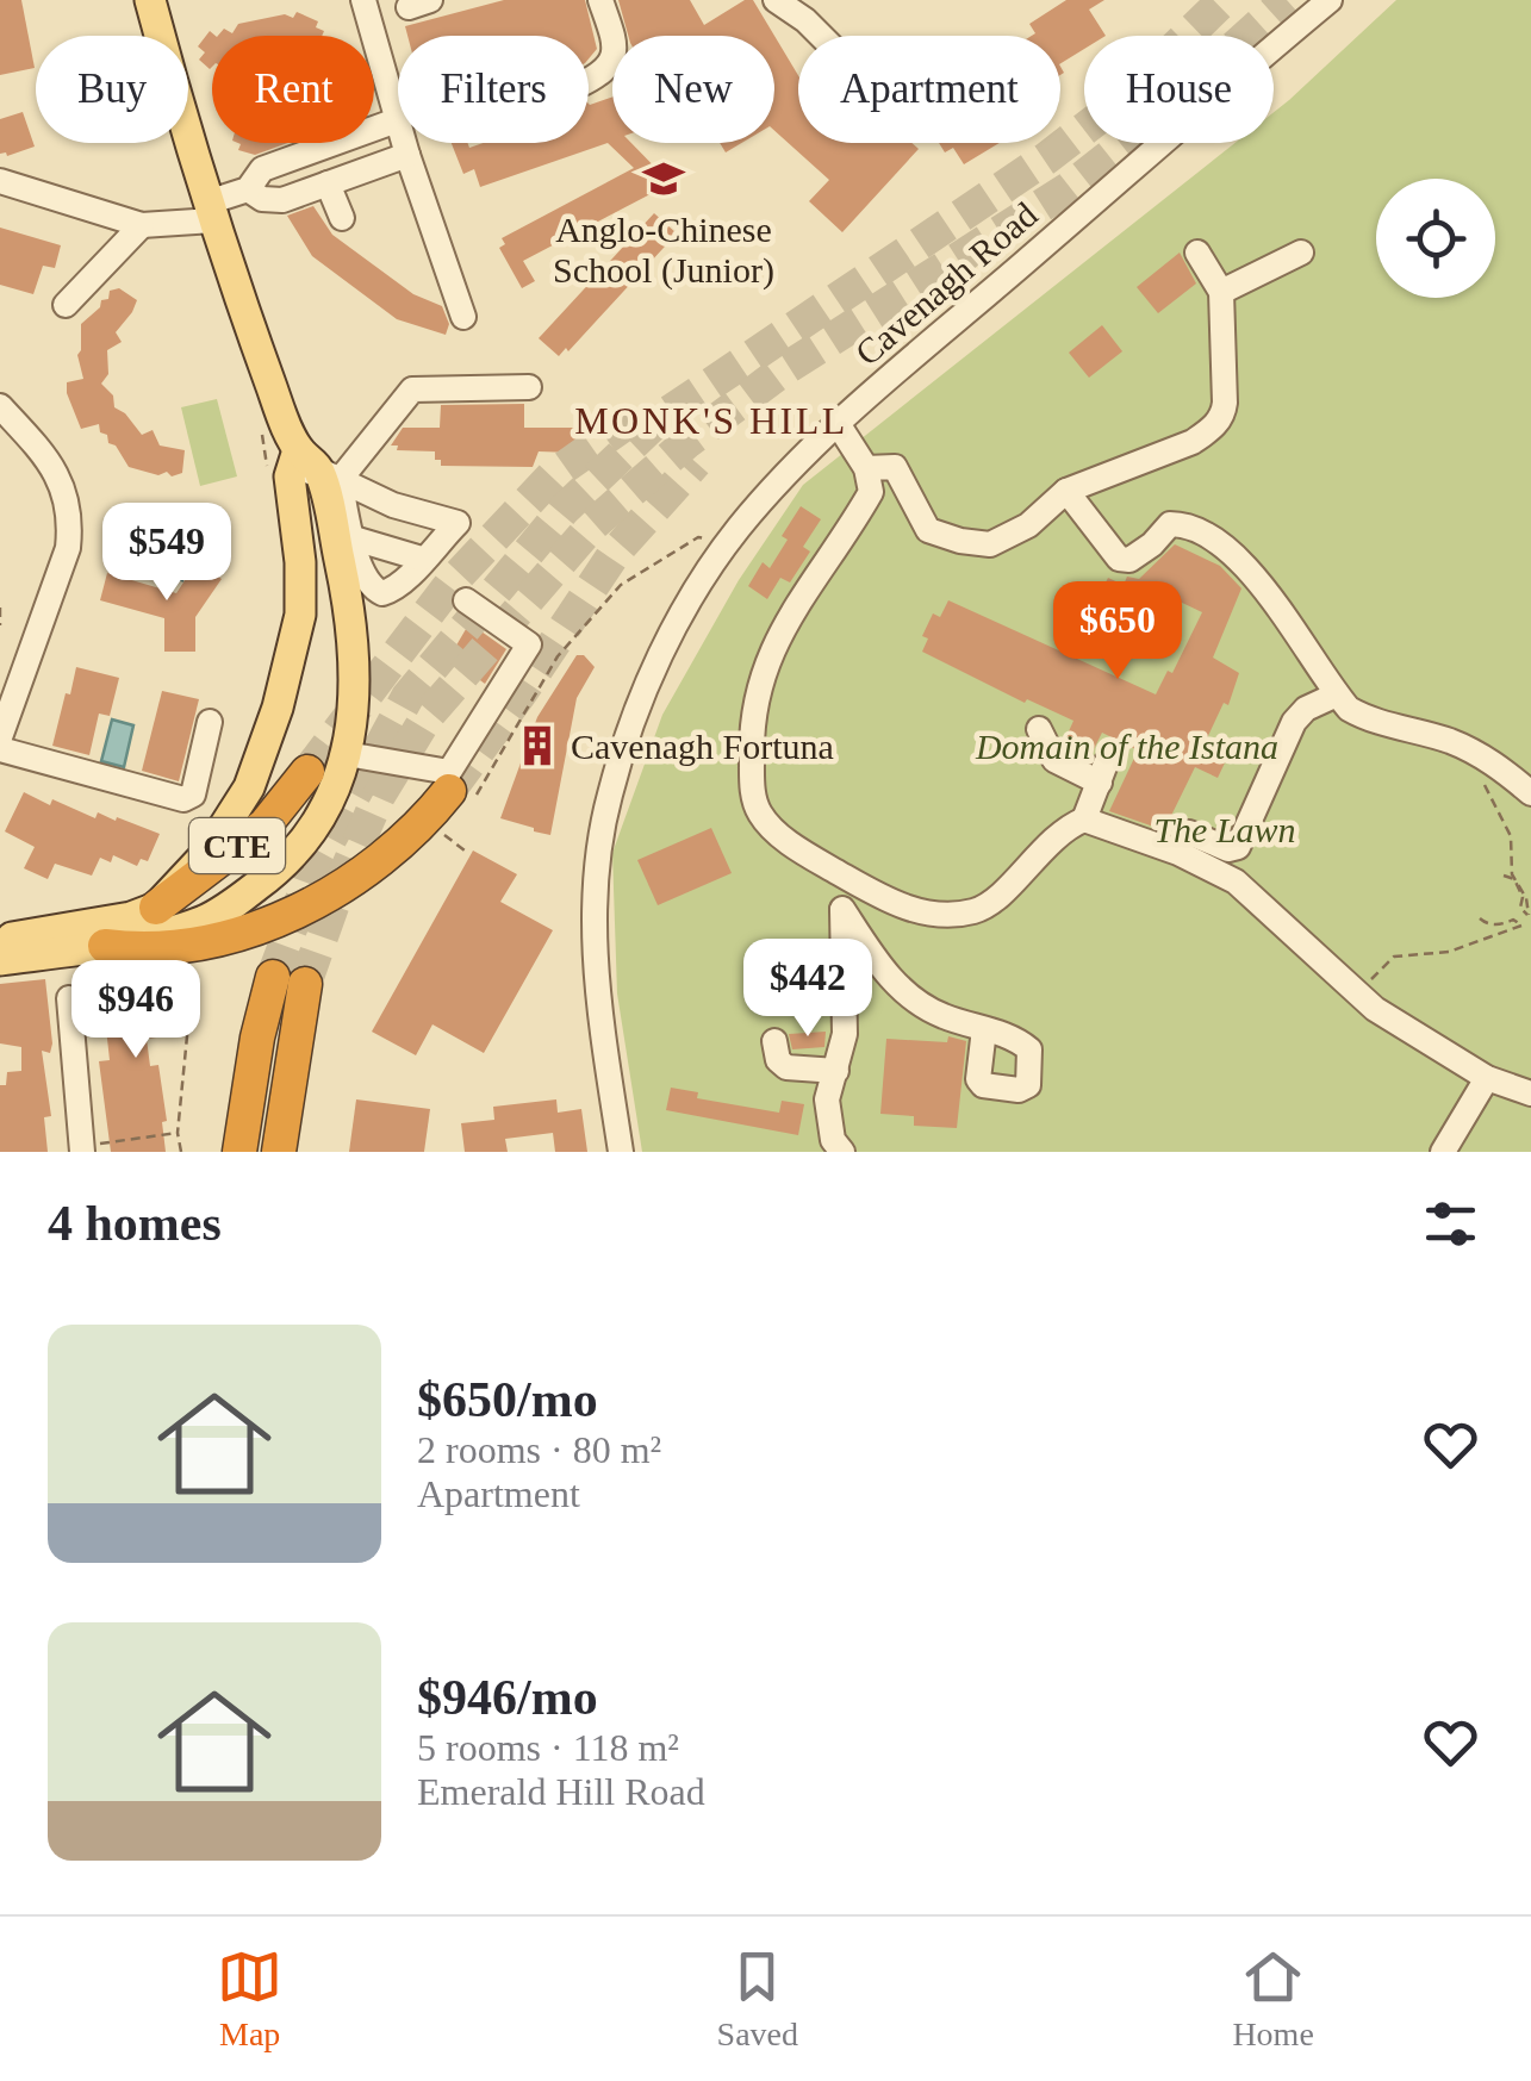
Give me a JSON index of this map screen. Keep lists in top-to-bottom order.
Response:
{
  "streets": {
    "highway": ["CTE"],
    "street": ["Cavenagh Road"]
  },
  "districts": ["MONK'S HILL"],
  "parks": ["Domain of the Istana", "The Lawn"],
  "places": {
    "school or university": ["Anglo-Chinese School (Junior)"],
    "building": ["Cavenagh Fortuna"]
  },
  "page": {
    "chip": [
      "Buy",
      "Rent",
      "Filters",
      "New",
      "Apartment",
      "House"
    ],
    "price": [
      "$549",
      "$650",
      "$442",
      "$946"
    ],
    "heading": "4 homes",
    "list": [
      {
        "name": "$650/mo",
        "note": "2 rooms · 80 m² · Apartment"
      },
      {
        "name": "$946/mo",
        "note": "5 rooms · 118 m² · Emerald Hill Road"
      }
    ],
    "tabs": ["Map", "Saved", "Home"]
  }
}
